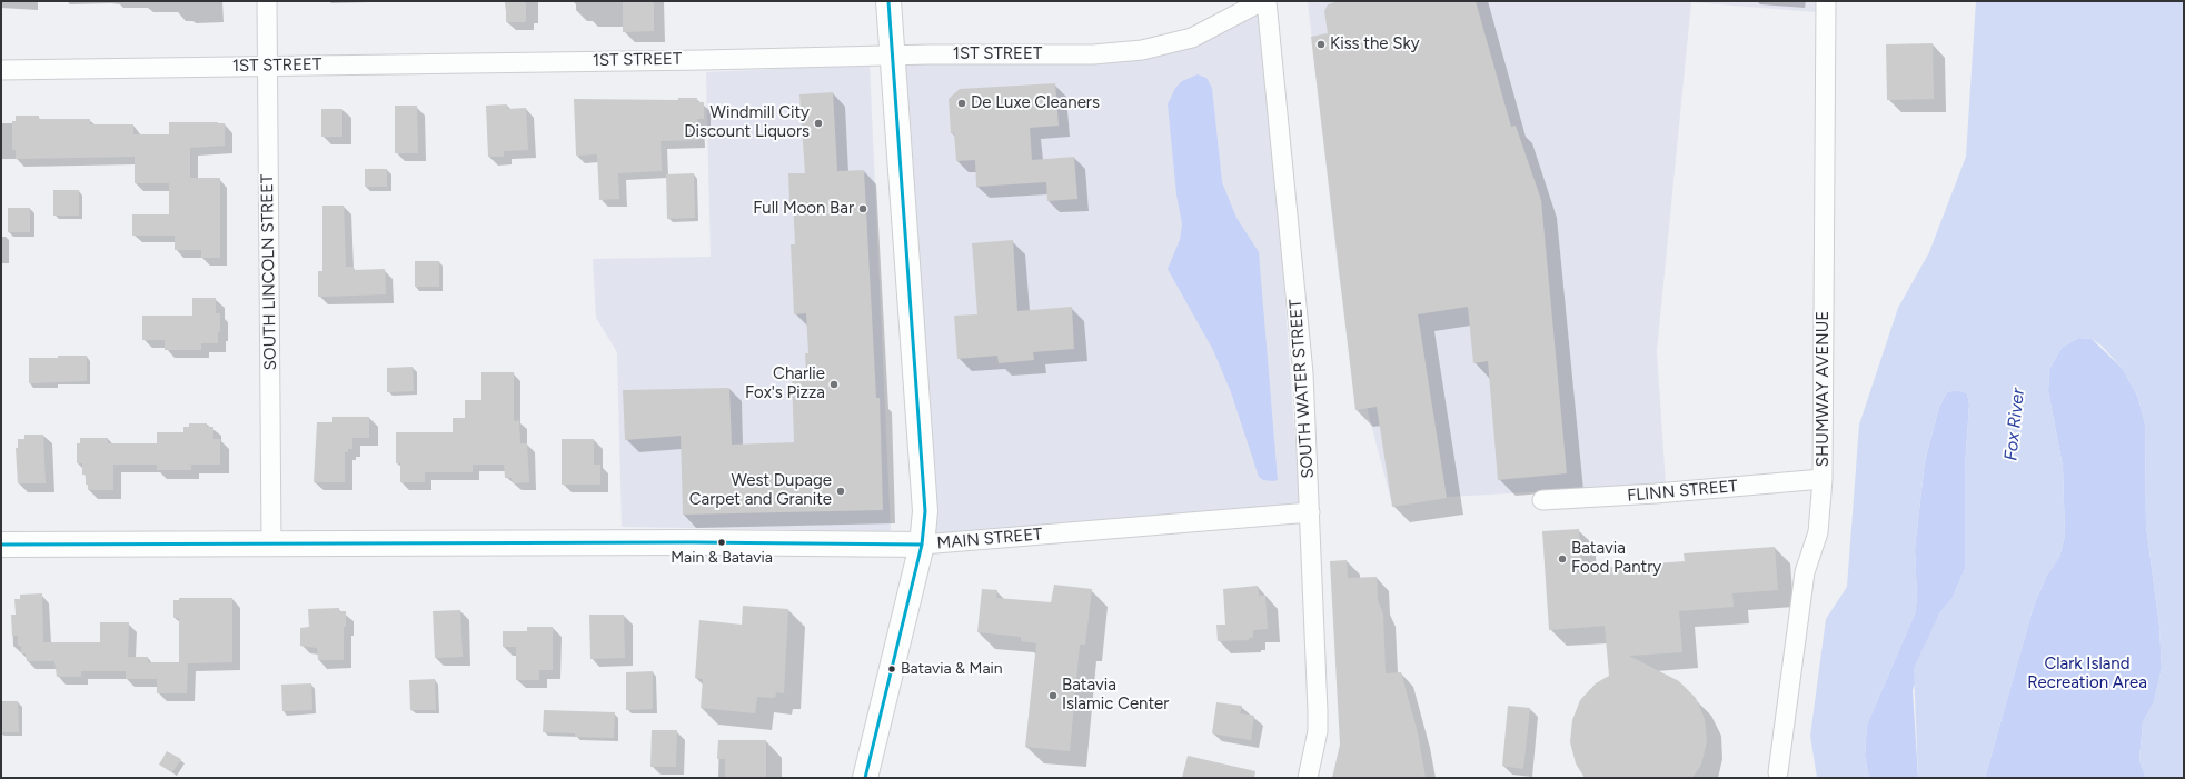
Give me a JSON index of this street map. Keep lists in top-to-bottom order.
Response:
{
  "streets": {
    "main road": ["MAIN STREET"],
    "street": [
      "1ST STREET",
      "SOUTH LINCOLN STREET",
      "SOUTH WATER STREET",
      "SHUMWAY AVENUE",
      "FLINN STREET"
    ]
  },
  "crossings": [
    ["1ST STREET", "SOUTH LINCOLN STREET"],
    ["SOUTH LINCOLN STREET", "MAIN STREET"],
    ["SOUTH WATER STREET", "MAIN STREET"],
    ["SHUMWAY AVENUE", "FLINN STREET"]
  ],
  "water": ["Fox River"],
  "parks": ["Clark Island Recreation Area"],
  "places": [
    "Kiss the Sky",
    "De Luxe Cleaners",
    "Windmill City Discount Liquors",
    "Full Moon Bar",
    "Charlie Fox's Pizza",
    "West Dupage Carpet and Granite",
    "Main & Batavia",
    "Batavia Food Pantry",
    "Batavia & Main",
    "Batavia Islamic Center"
  ]
}
